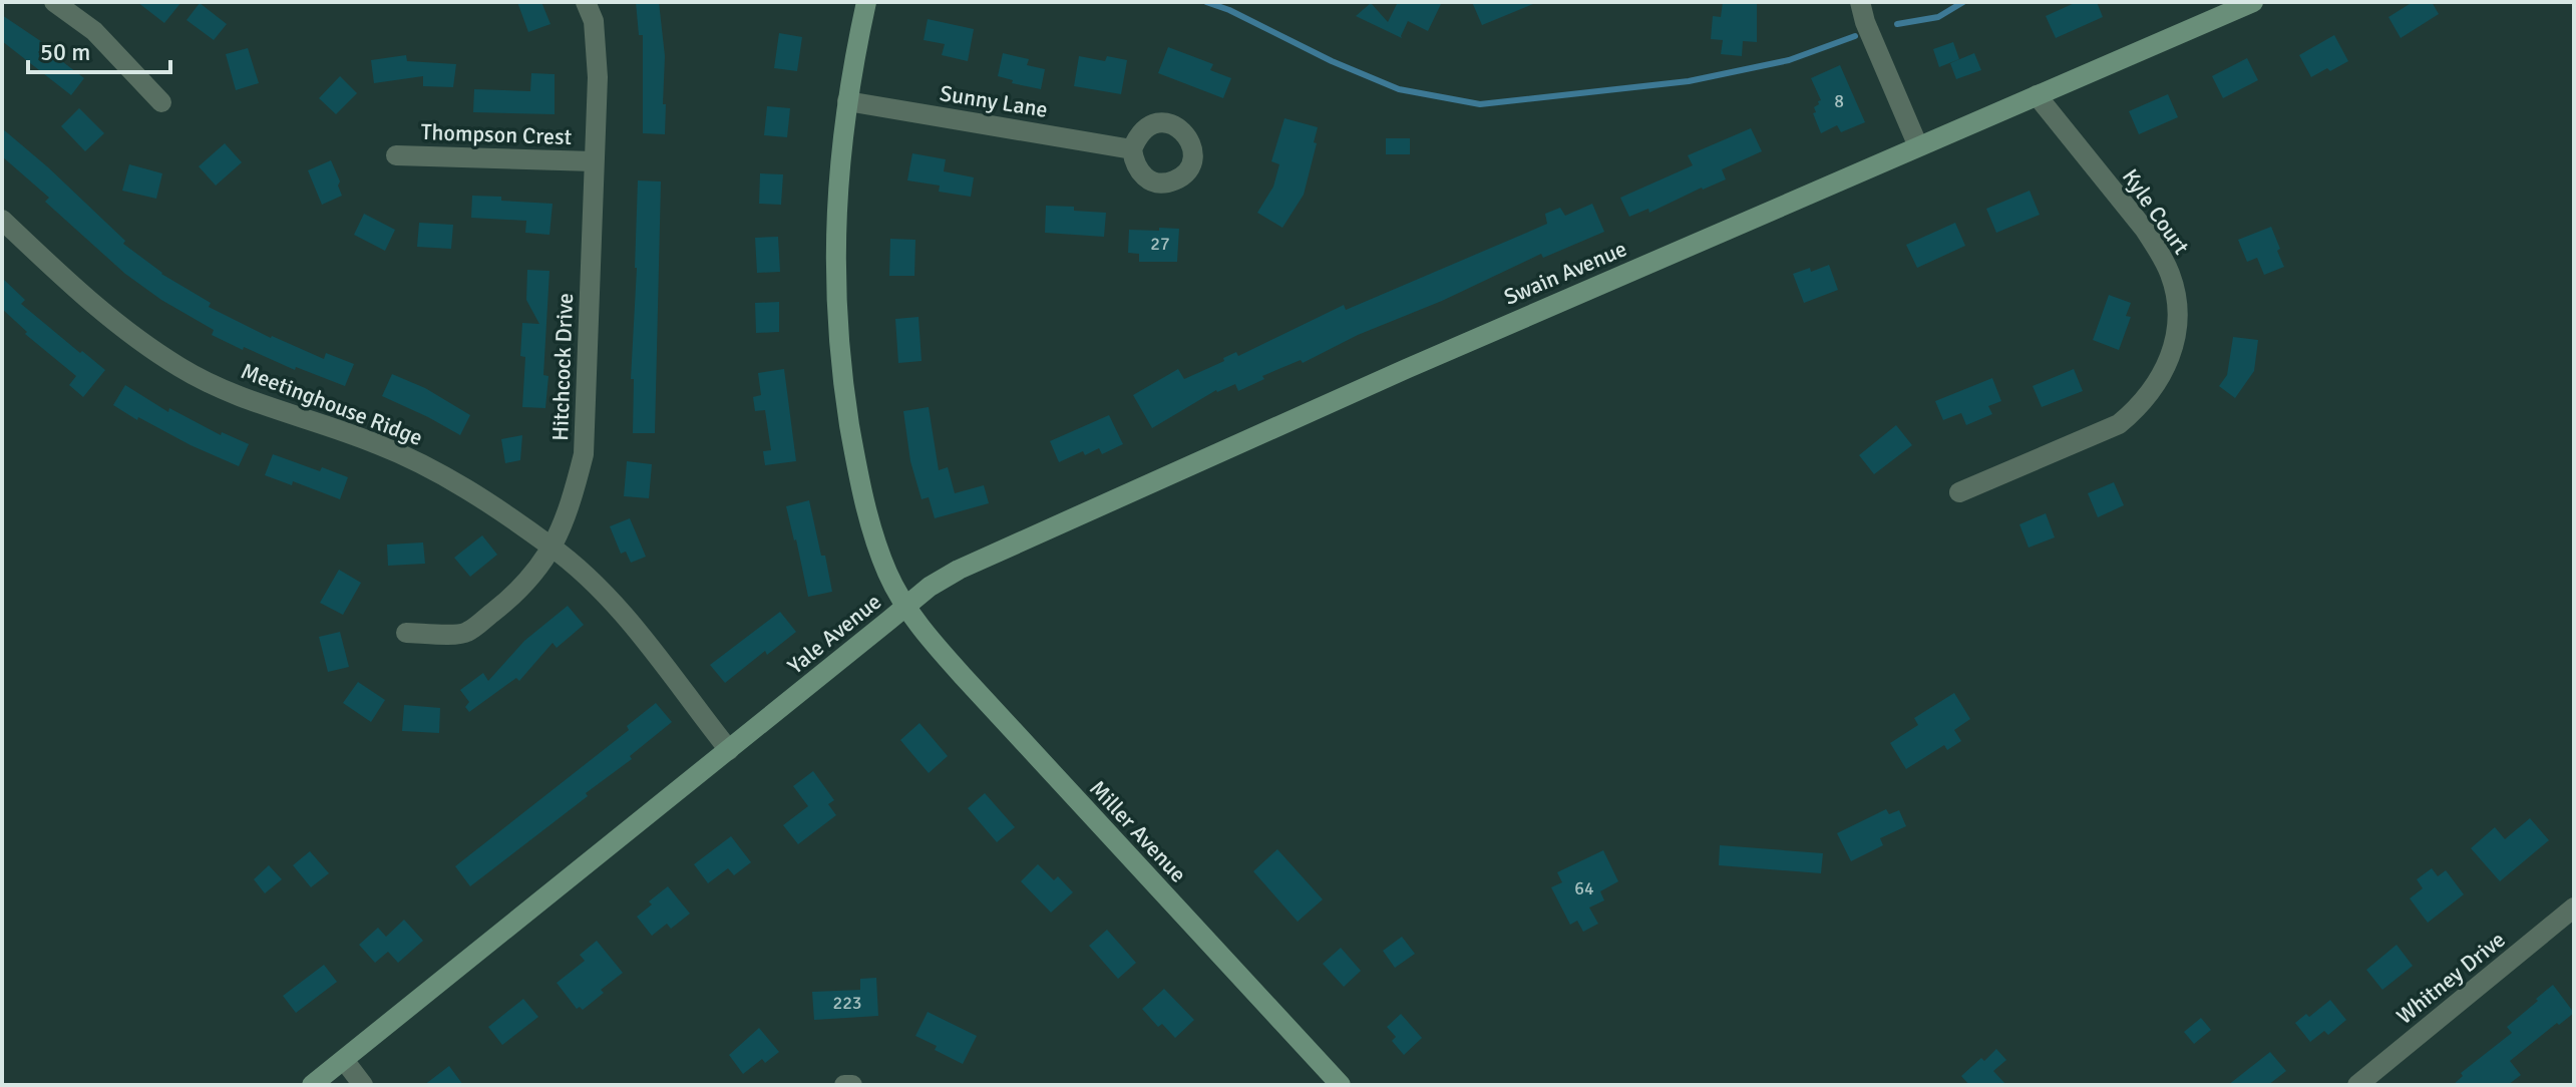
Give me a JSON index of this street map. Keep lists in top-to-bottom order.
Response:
{
  "streets": {
    "street": [
      "Sunny Lane",
      "Thompson Crest",
      "Kyle Court",
      "Swain Avenue",
      "Hitchcock Drive",
      "Meetinghouse Ridge",
      "Yale Avenue",
      "Miller Avenue",
      "Whitney Drive"
    ]
  },
  "crossings": [
    ["Sunny Lane", "Yale Avenue"],
    ["Thompson Crest", "Hitchcock Drive"],
    ["Kyle Court", "Swain Avenue"],
    ["Swain Avenue", "Yale Avenue"],
    ["Swain Avenue", "Miller Avenue"],
    ["Hitchcock Drive", "Meetinghouse Ridge"],
    ["Meetinghouse Ridge", "Yale Avenue"],
    ["Yale Avenue", "Miller Avenue"]
  ],
  "house_numbers": [
    "8",
    "27",
    "64",
    "223"
  ],
  "scale_bar": "50 m"
}
